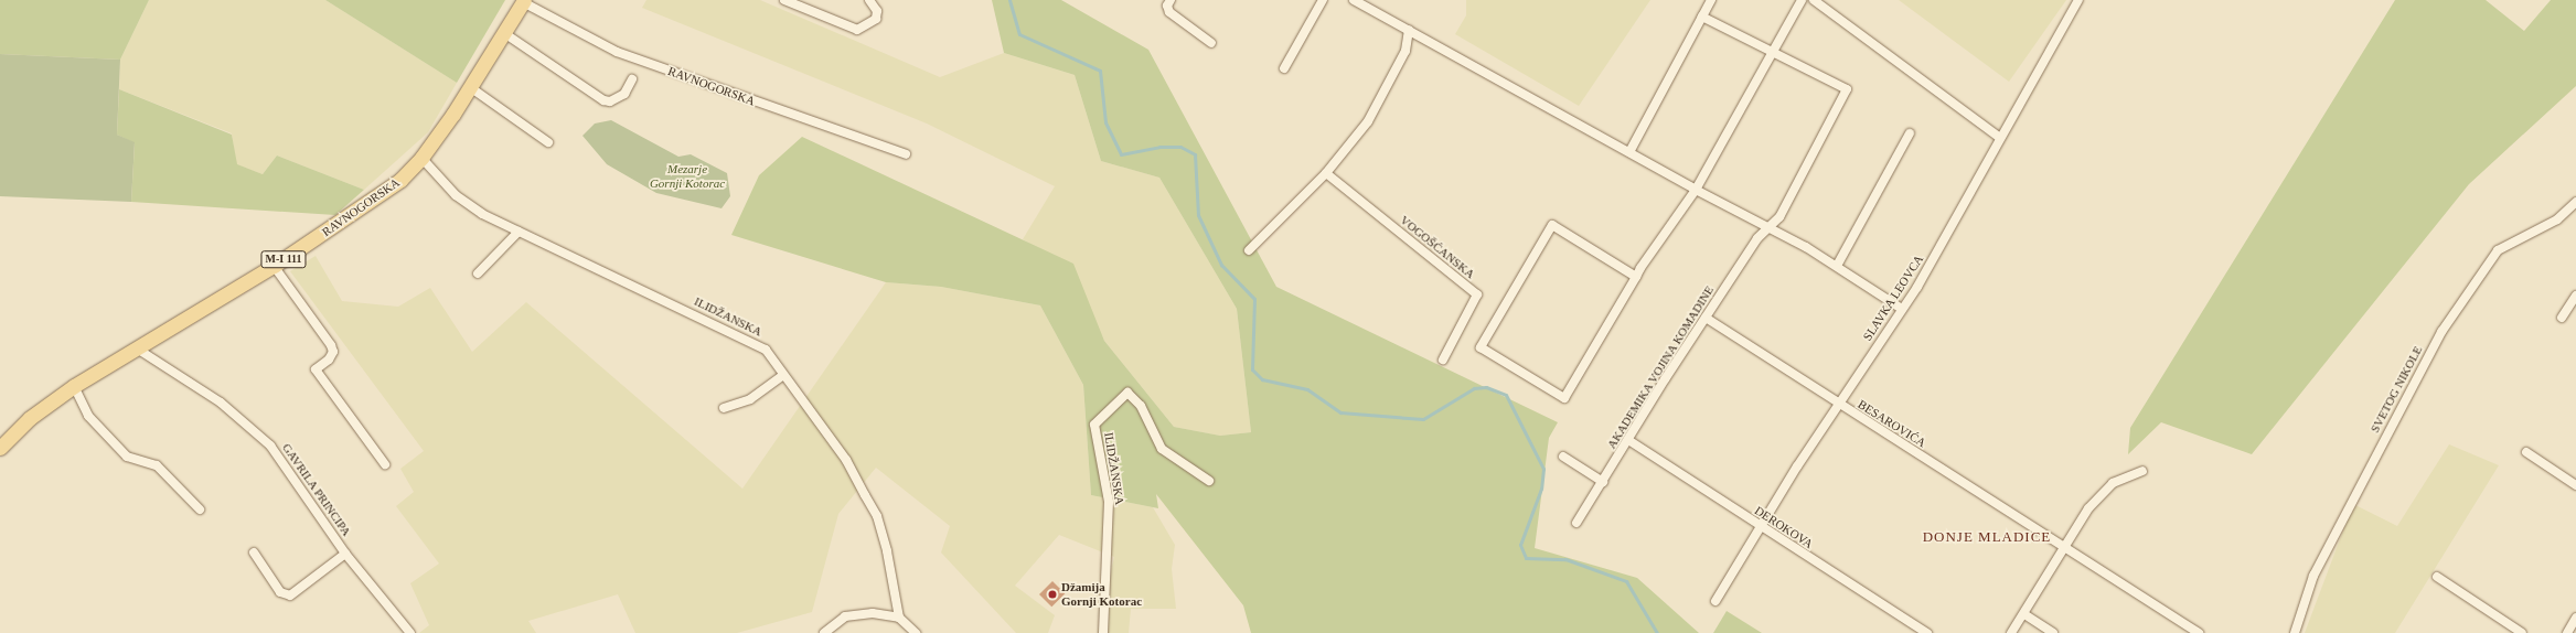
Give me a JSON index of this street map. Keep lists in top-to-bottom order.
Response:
{
  "streets": {
    "main road": ["RAVNOGORSKA", "M-I 111"],
    "street": [
      "VOGOŠĆANSKA",
      "SLAVKA LEOVCA",
      "ILIDŽANSKA",
      "AKADEMIKA VOJINA KOMADINE",
      "SVETOG NIKOLE",
      "BESAROVIĆA",
      "GAVRILA PRINCIPA",
      "DEROKOVA"
    ]
  },
  "crossings": [
    ["RAVNOGORSKA", "ILIDŽANSKA"],
    ["RAVNOGORSKA", "GAVRILA PRINCIPA"],
    ["SLAVKA LEOVCA", "BESAROVIĆA"],
    ["SLAVKA LEOVCA", "DEROKOVA"],
    ["AKADEMIKA VOJINA KOMADINE", "BESAROVIĆA"],
    ["AKADEMIKA VOJINA KOMADINE", "DEROKOVA"]
  ],
  "districts": ["DONJE MLADICE"],
  "parks": ["Mezarje Gornji Kotorac"],
  "places": ["Džamija Gornji Kotorac"]
}
